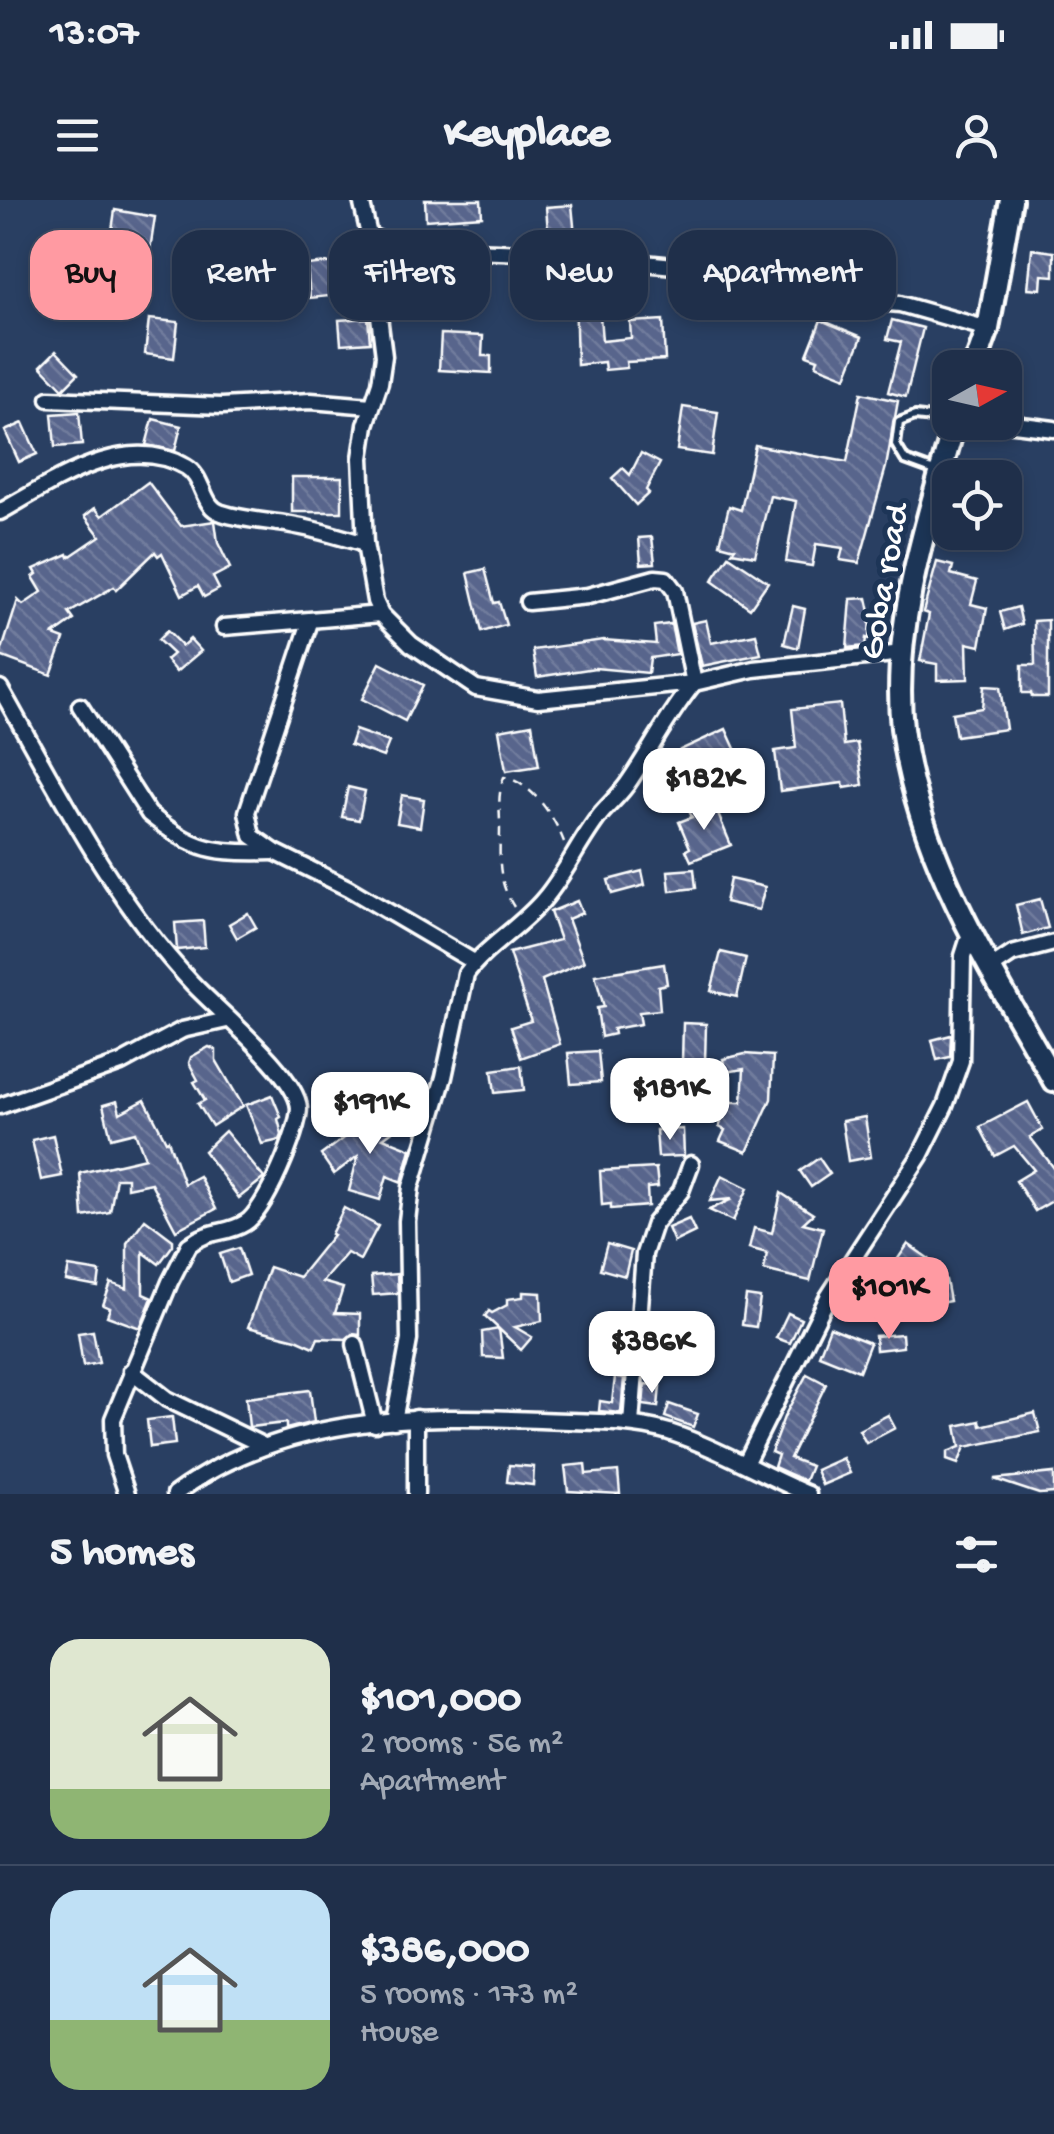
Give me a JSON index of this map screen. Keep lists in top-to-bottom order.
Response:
{
  "streets": {
    "street": ["Goba road"]
  },
  "north": "right",
  "page": {
    "status": "13:07",
    "header": "Keyplace",
    "chip": [
      "Buy",
      "Rent",
      "Filters",
      "New",
      "Apartment"
    ],
    "price": [
      "$182K",
      "$181K",
      "$191K",
      "$101K",
      "$386K"
    ],
    "heading": "5 homes",
    "list": [
      {
        "name": "$101,000",
        "note": "2 rooms · 56 m² · Apartment"
      },
      {
        "name": "$386,000",
        "note": "5 rooms · 173 m² · House"
      }
    ]
  }
}
